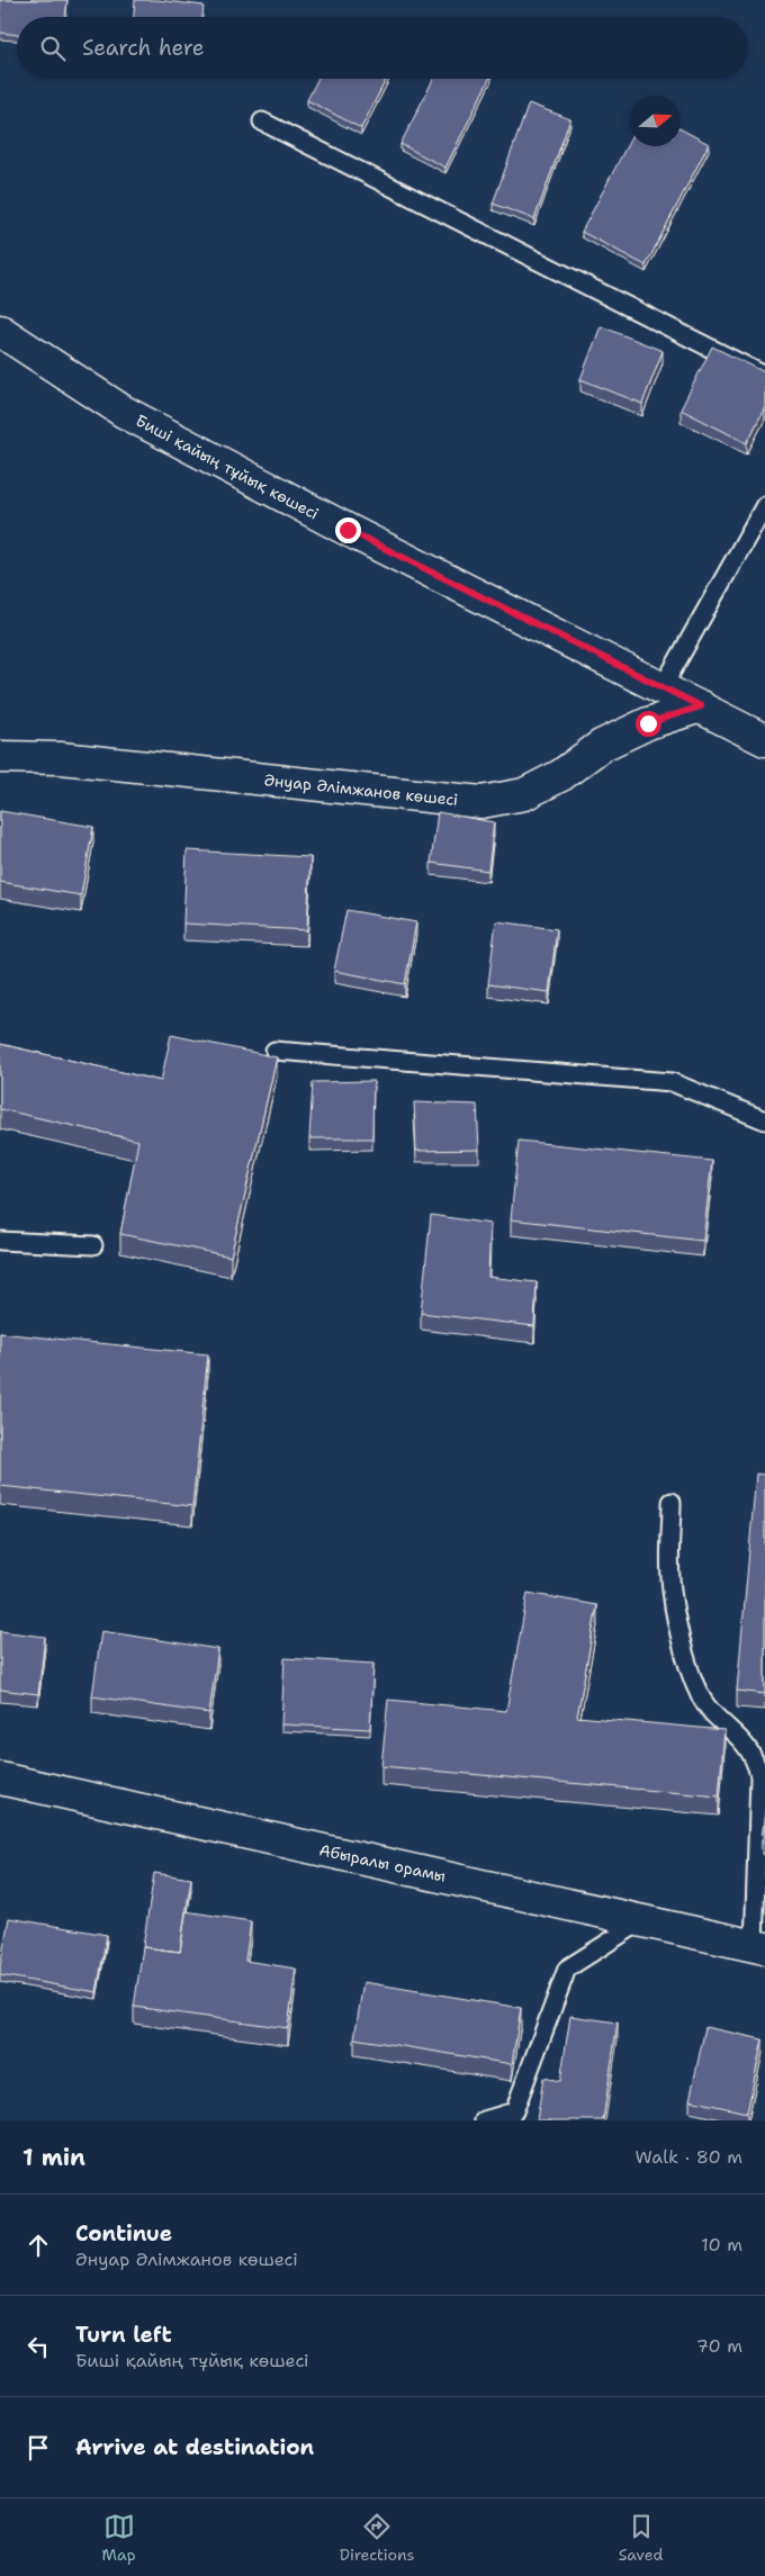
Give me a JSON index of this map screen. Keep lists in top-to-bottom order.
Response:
{
  "streets": {
    "street": ["Биші қайың тұйық көшесі", "Әнуар Әлімжанов көшесі", "Абыралы орамы"]
  },
  "crossings": [
    ["Биші қайың тұйық көшесі", "Әнуар Әлімжанов көшесі"]
  ],
  "north": "right",
  "page": {
    "search": "Search here",
    "heading": ["1 min", "Walk · 80 m"],
    "list": [
      ["Continue", "Әнуар Әлімжанов көшесі", "10 m"],
      ["Turn left", "Биші қайың тұйық көшесі", "70 m"],
      "Arrive at destination"
    ],
    "nav": ["Map", "Directions", "Saved"]
  }
}
